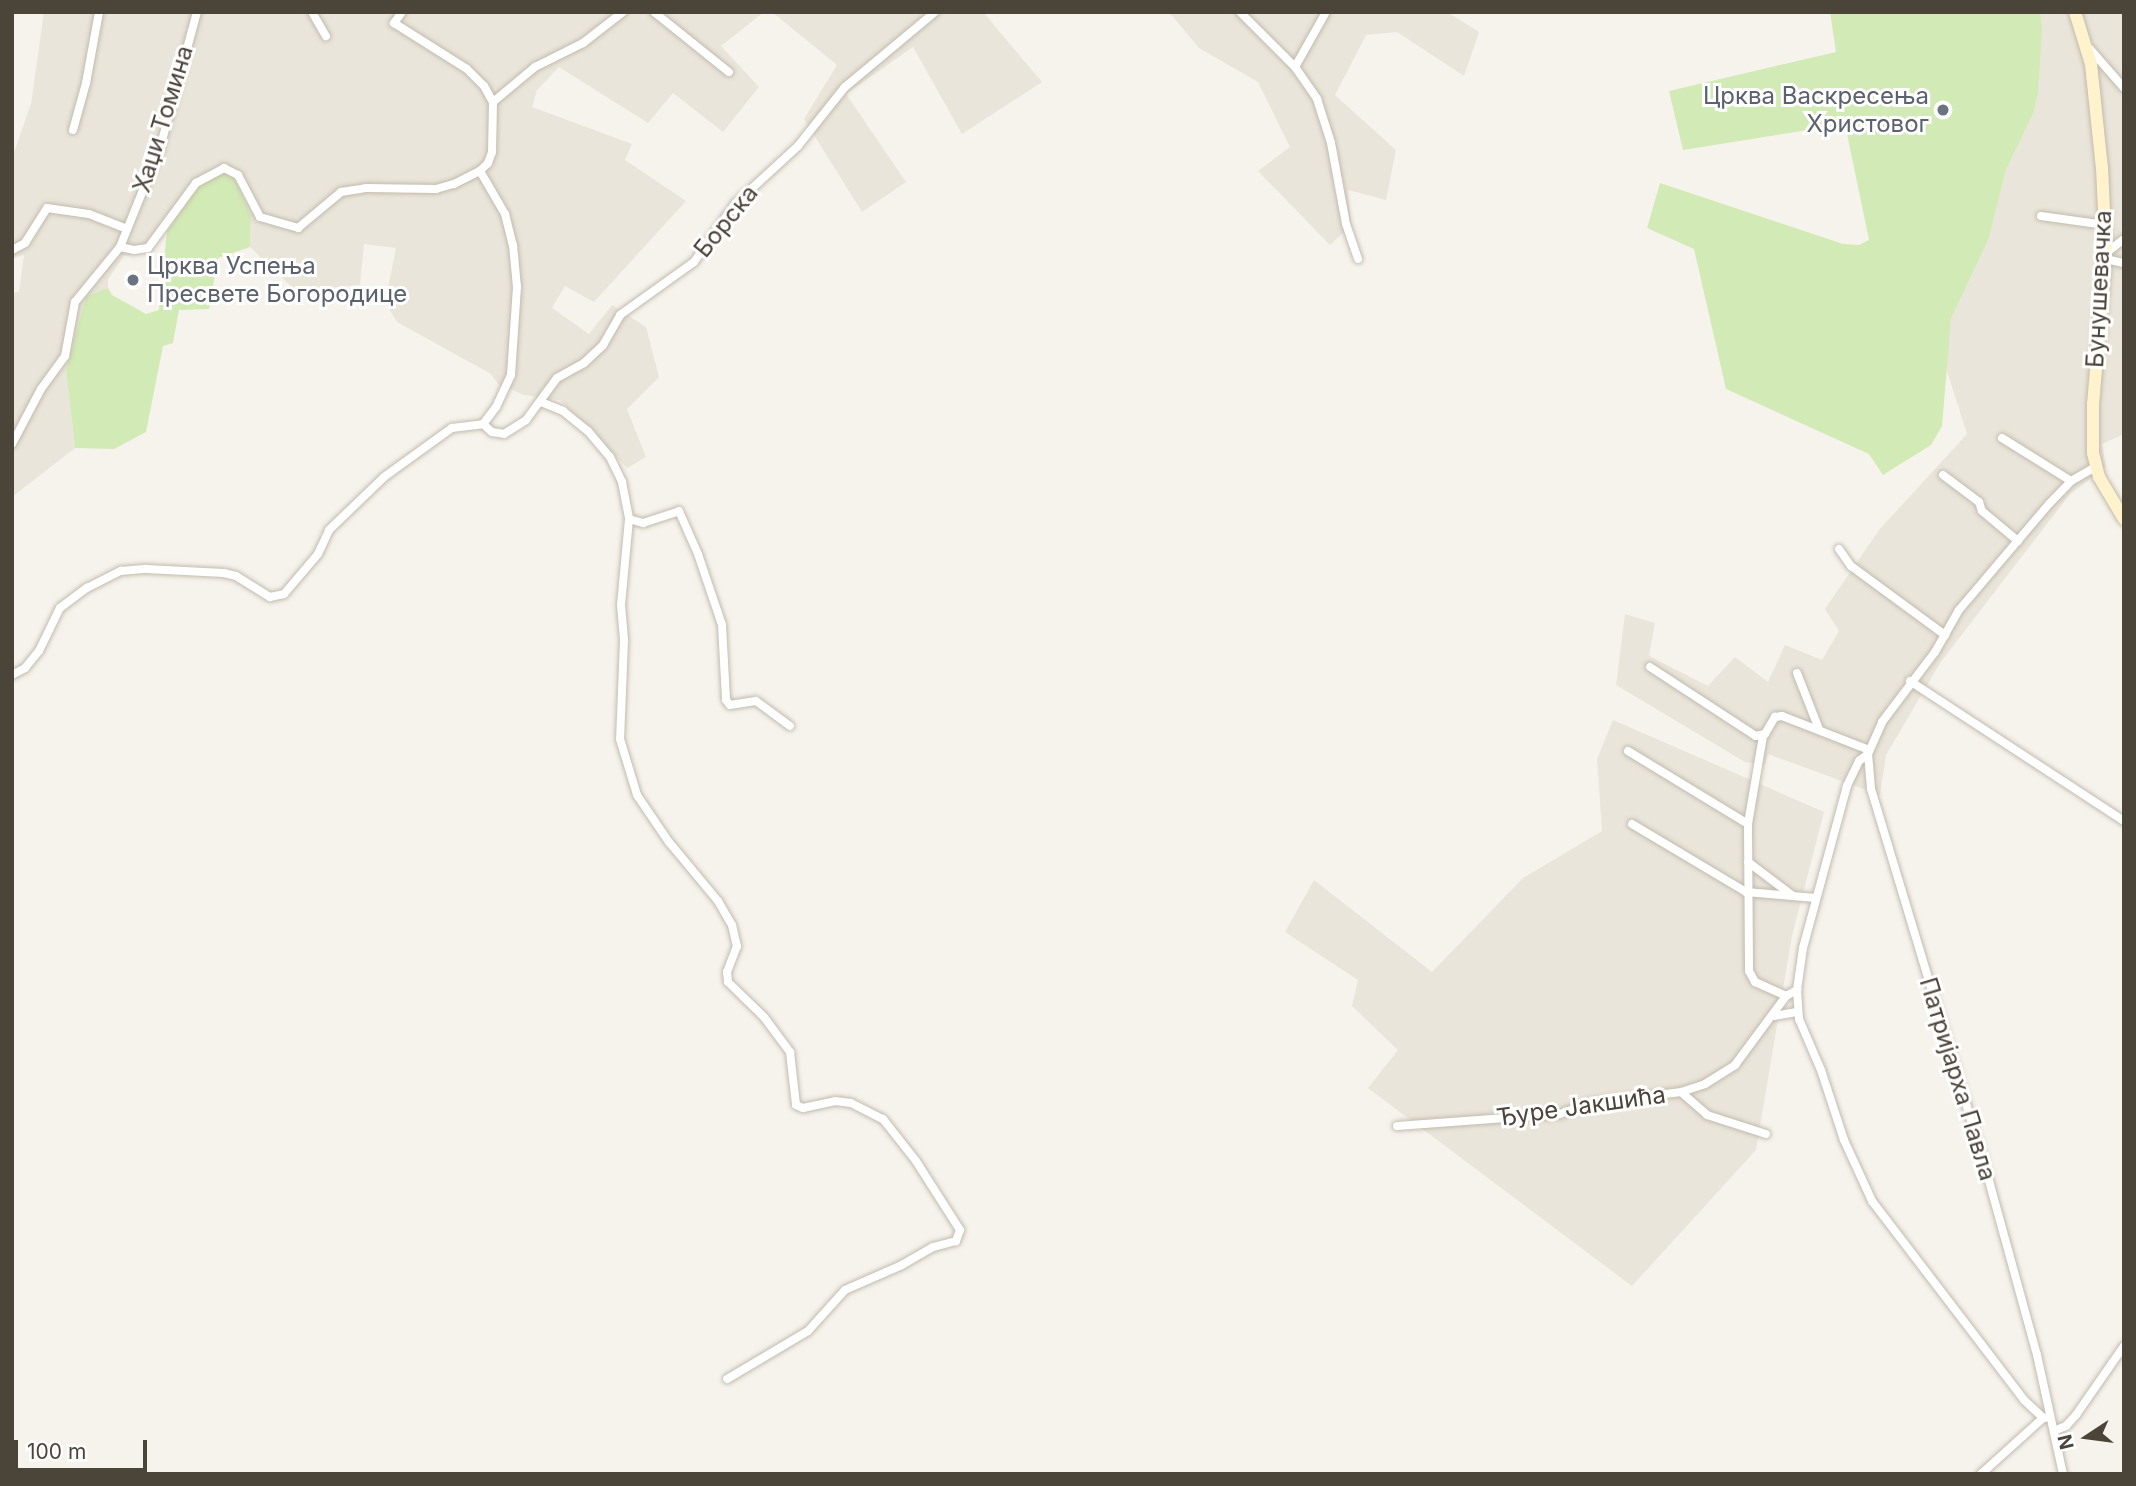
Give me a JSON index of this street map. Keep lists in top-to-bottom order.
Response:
{
  "streets": {
    "street": [
      "Хаџи Томина",
      "Борска",
      "Бунушевачка",
      "Патријарха Павла",
      "Ђуре Јакшића"
    ]
  },
  "places": ["Црква Васкресења Христовог", "Црква Успења Пресвете Богородице"],
  "scale_bar": "100 m",
  "north": "left"
}
